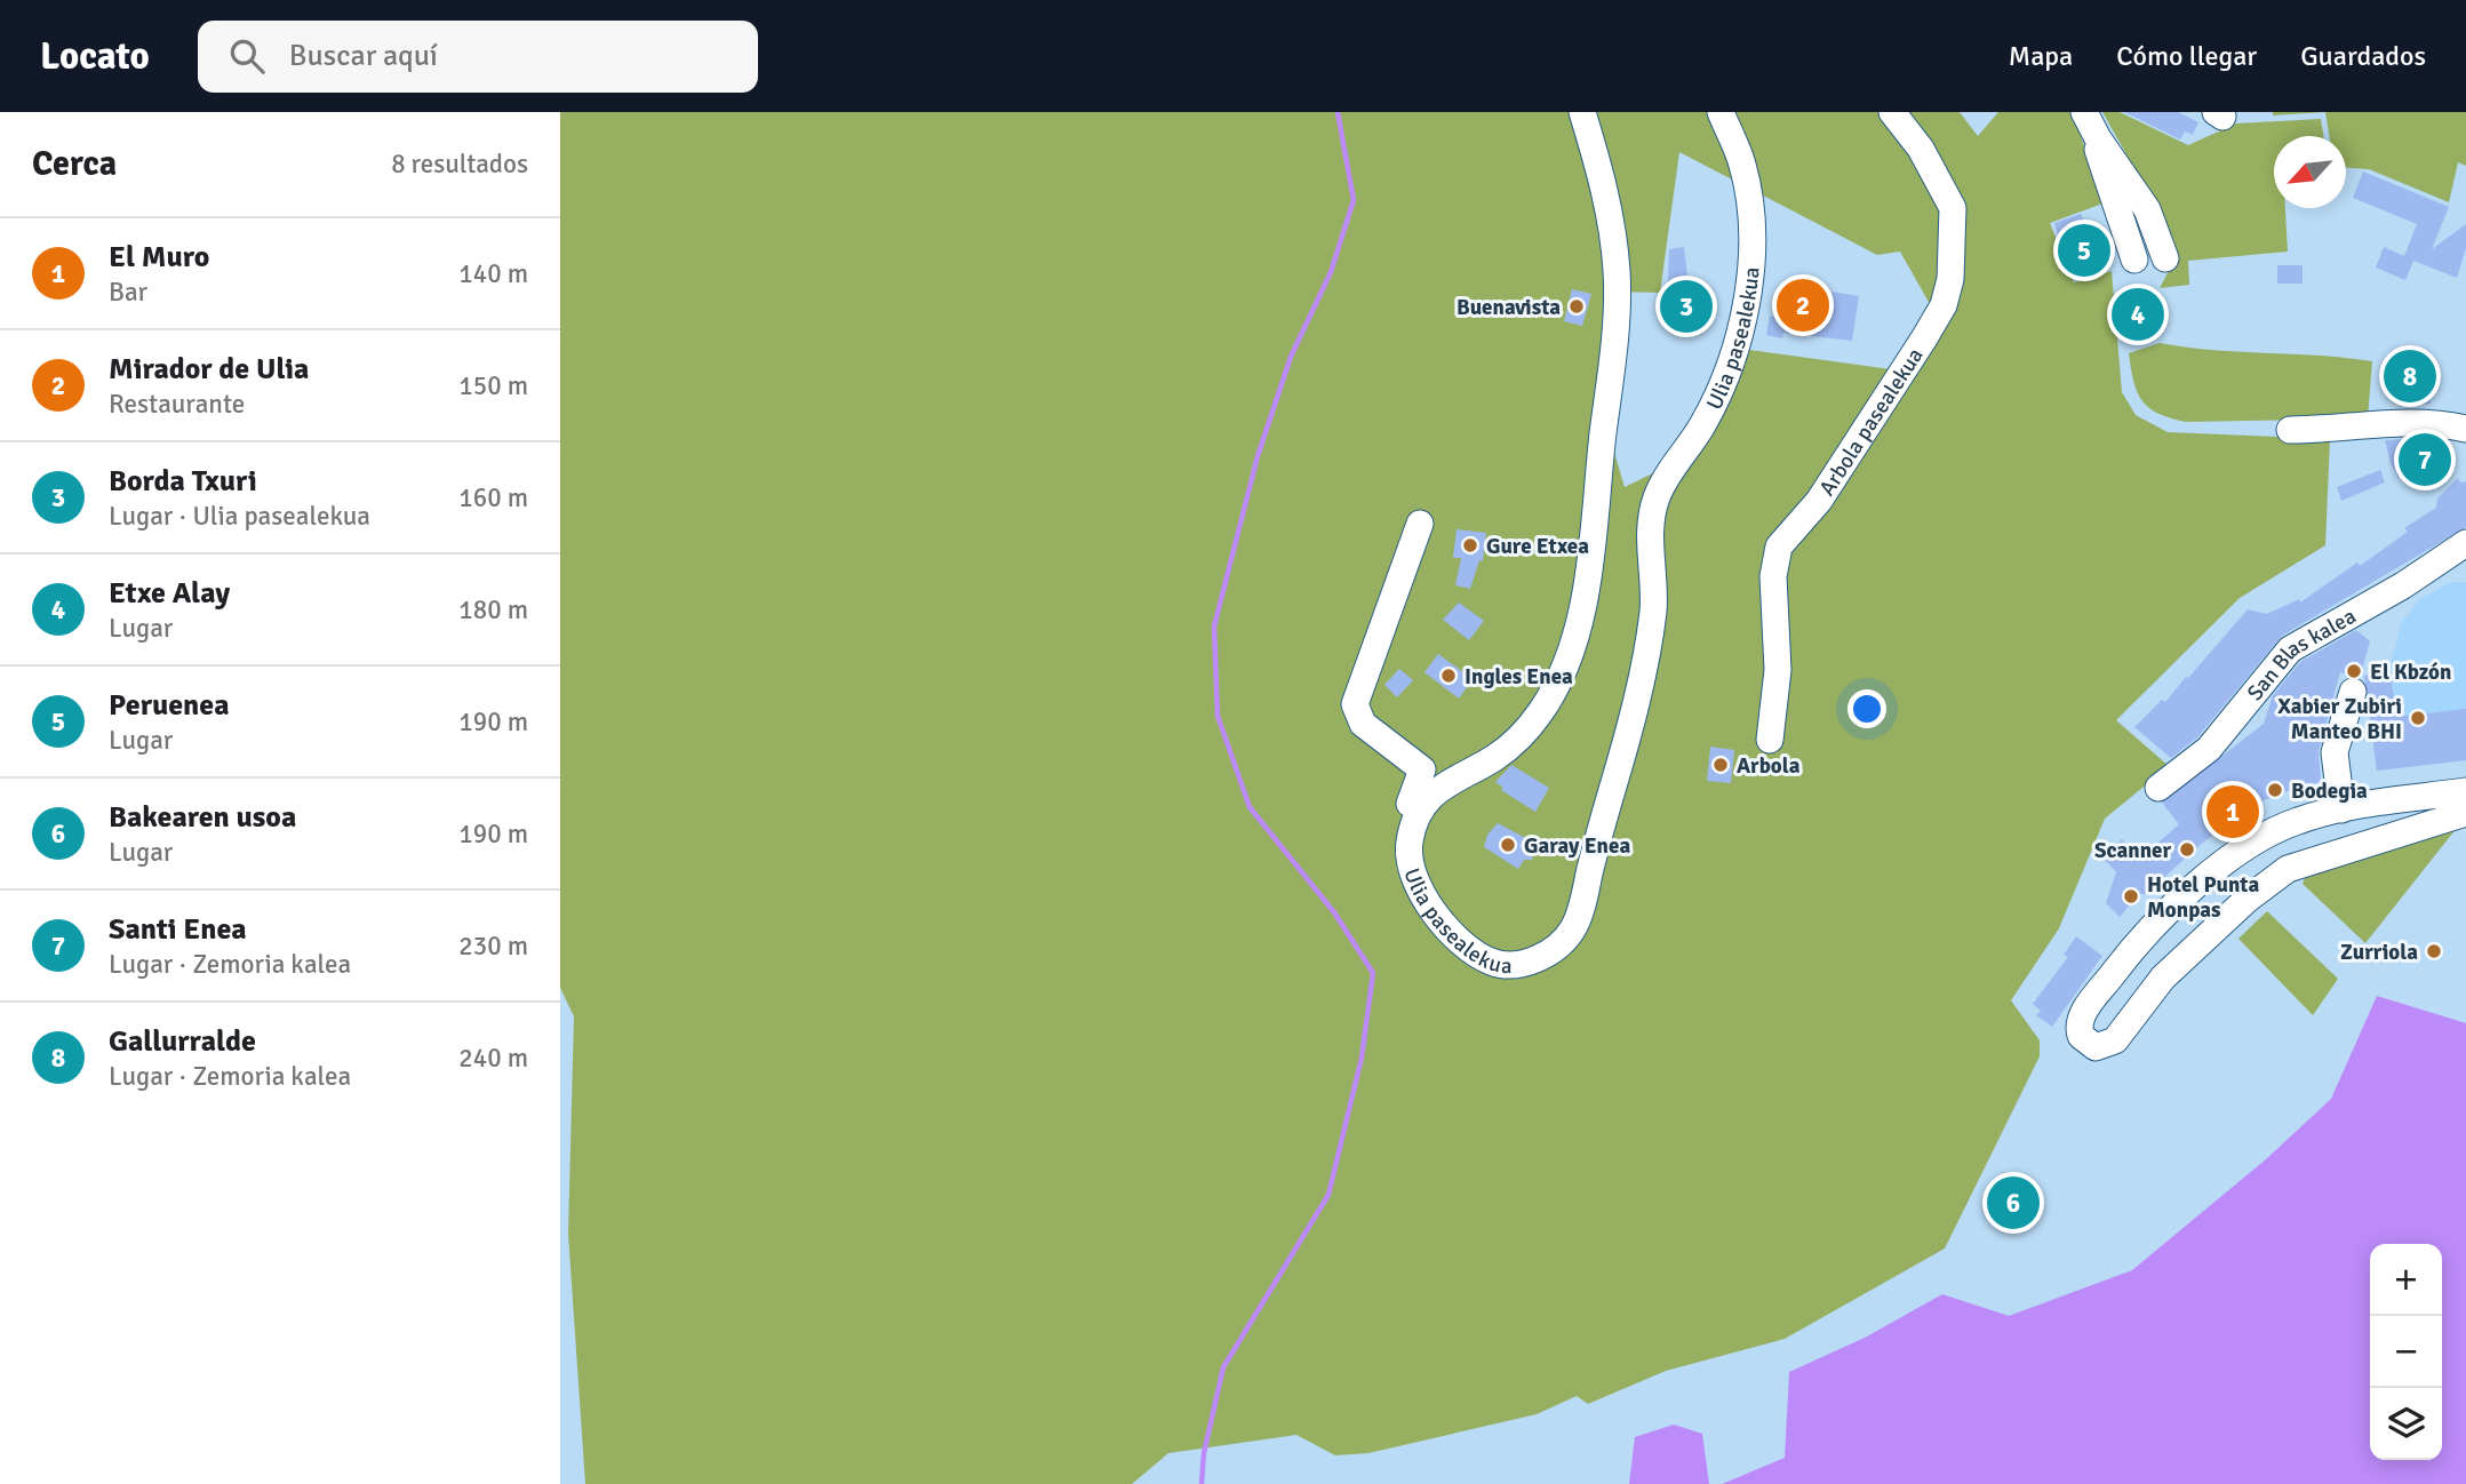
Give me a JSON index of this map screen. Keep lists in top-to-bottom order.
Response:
{
  "streets": {
    "street": ["Ulia pasealekua", "Arbola pasealekua", "San Blas kalea"]
  },
  "places": [
    "Buenavista",
    "Gure Etxea",
    "El Kbzón",
    "Ingles Enea",
    "Xabier Zubiri Manteo BHI",
    "Arbola",
    "Bodegia",
    "Garay Enea",
    "Scanner",
    "Hotel Punta Monpas",
    "Zurriola"
  ],
  "north": "bottom left",
  "page": {
    "header": "Locato",
    "search": "Buscar aquí",
    "nav": ["Mapa", "Cómo llegar", "Guardados"],
    "heading": ["Cerca", "8 resultados"],
    "list": [
      {
        "mark": "1",
        "name": "El Muro",
        "note": "Bar",
        "value": "140 m"
      },
      {
        "mark": "2",
        "name": "Mirador de Ulia",
        "note": "Restaurante",
        "value": "150 m"
      },
      {
        "mark": "3",
        "name": "Borda Txuri",
        "note": "Lugar · Ulia pasealekua",
        "value": "160 m"
      },
      {
        "mark": "4",
        "name": "Etxe Alay",
        "note": "Lugar",
        "value": "180 m"
      },
      {
        "mark": "5",
        "name": "Peruenea",
        "note": "Lugar",
        "value": "190 m"
      },
      {
        "mark": "6",
        "name": "Bakearen usoa",
        "note": "Lugar",
        "value": "190 m"
      },
      {
        "mark": "7",
        "name": "Santi Enea",
        "note": "Lugar · Zemoria kalea",
        "value": "230 m"
      },
      {
        "mark": "8",
        "name": "Gallurralde",
        "note": "Lugar · Zemoria kalea",
        "value": "240 m"
      }
    ],
    "pins": [
      "5",
      "2",
      "3",
      "4",
      "8",
      "7",
      "1",
      "6"
    ],
    "map_buttons": ["+", "−"]
  }
}
